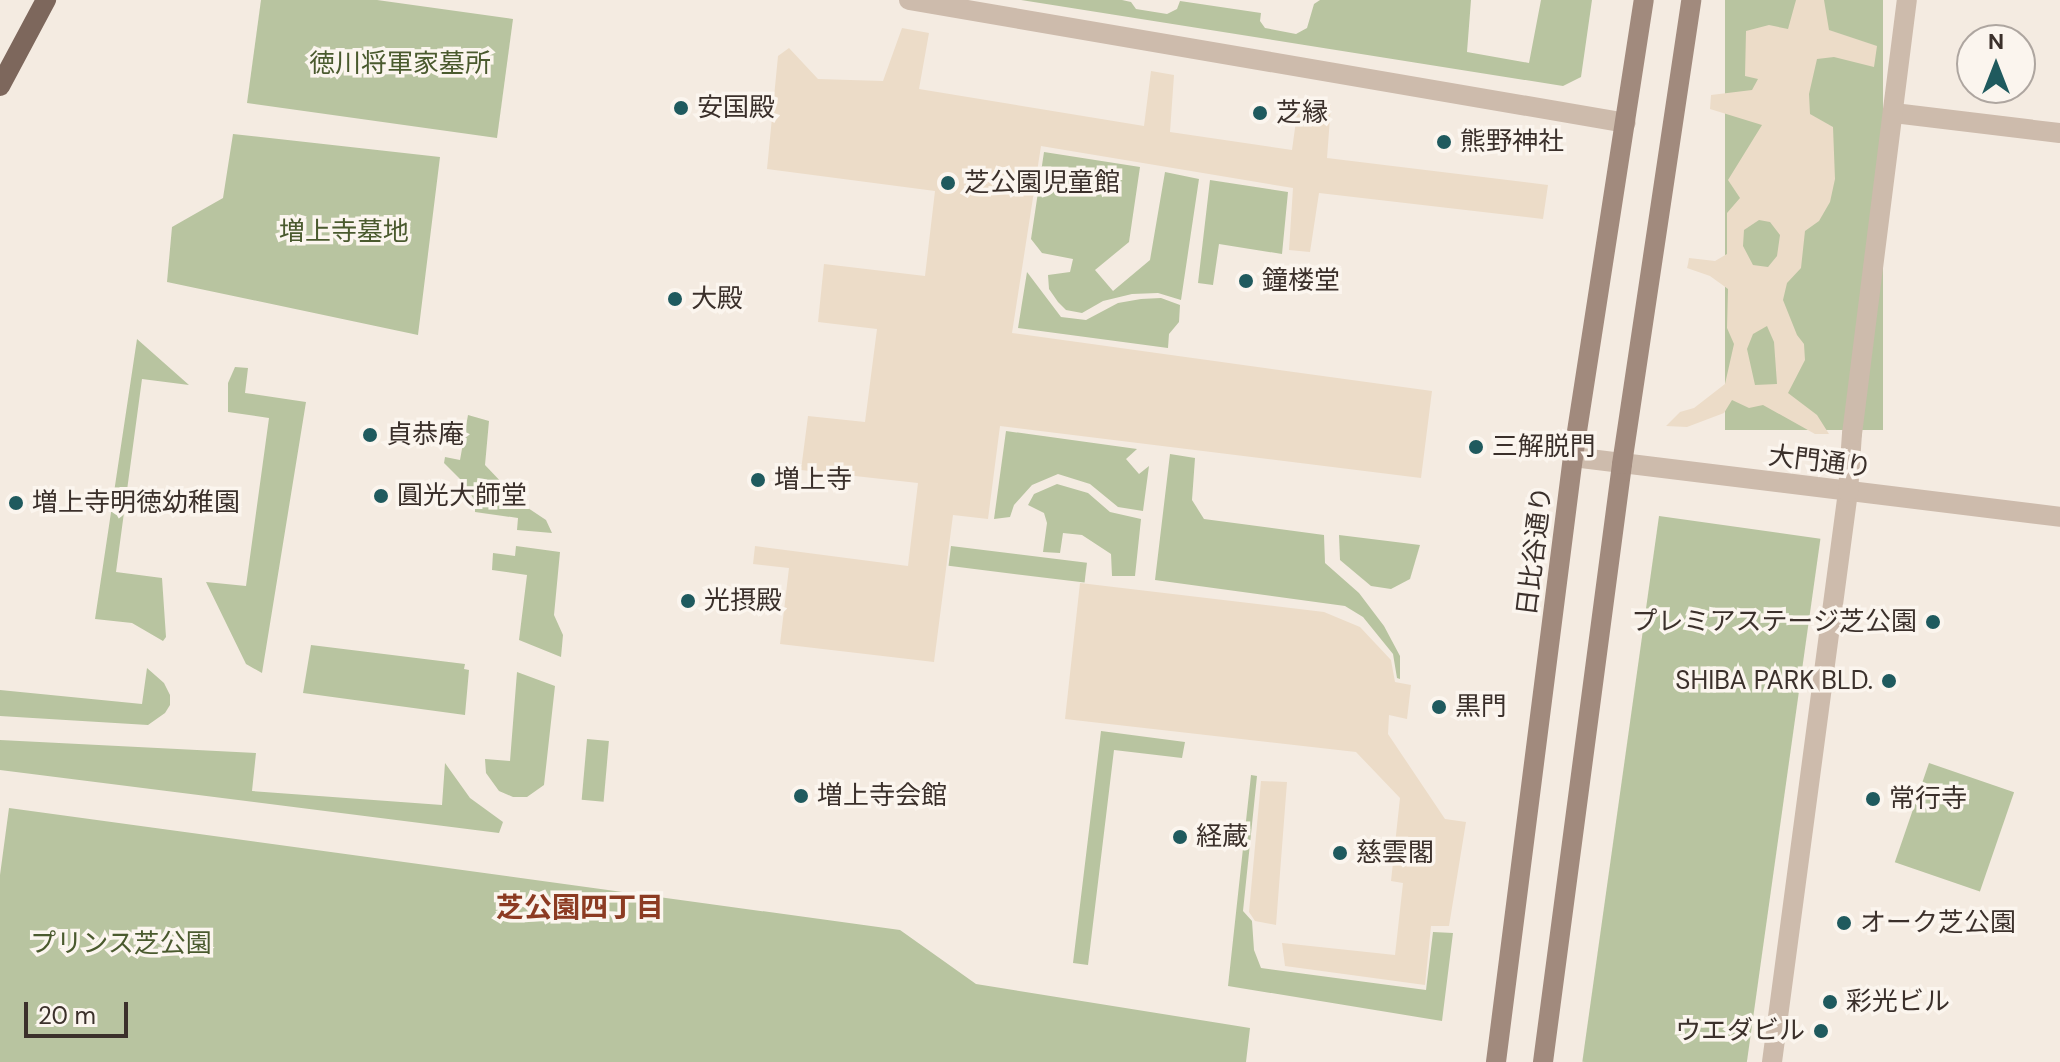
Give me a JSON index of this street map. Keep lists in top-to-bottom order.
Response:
{
  "streets": {
    "main road": ["日比谷通り"],
    "street": ["大門通り"]
  },
  "crossings": [
    ["大門通り", "日比谷通り"]
  ],
  "districts": ["芝公園四丁目"],
  "parks": ["徳川将軍家墓所", "増上寺墓地", "プリンス芝公園"],
  "places": [
    "安国殿",
    "芝縁",
    "熊野神社",
    "芝公園児童館",
    "鐘楼堂",
    "大殿",
    "貞恭庵",
    "三解脱門",
    "増上寺",
    "圓光大師堂",
    "増上寺明徳幼稚園",
    "光摂殿",
    "プレミアステージ芝公園",
    "SHIBA PARK BLD.",
    "黒門",
    "増上寺会館",
    "常行寺",
    "経蔵",
    "慈雲閣",
    "オーク芝公園",
    "彩光ビル",
    "ウエダビル"
  ],
  "scale_bar": "20 m",
  "north": "top"
}
